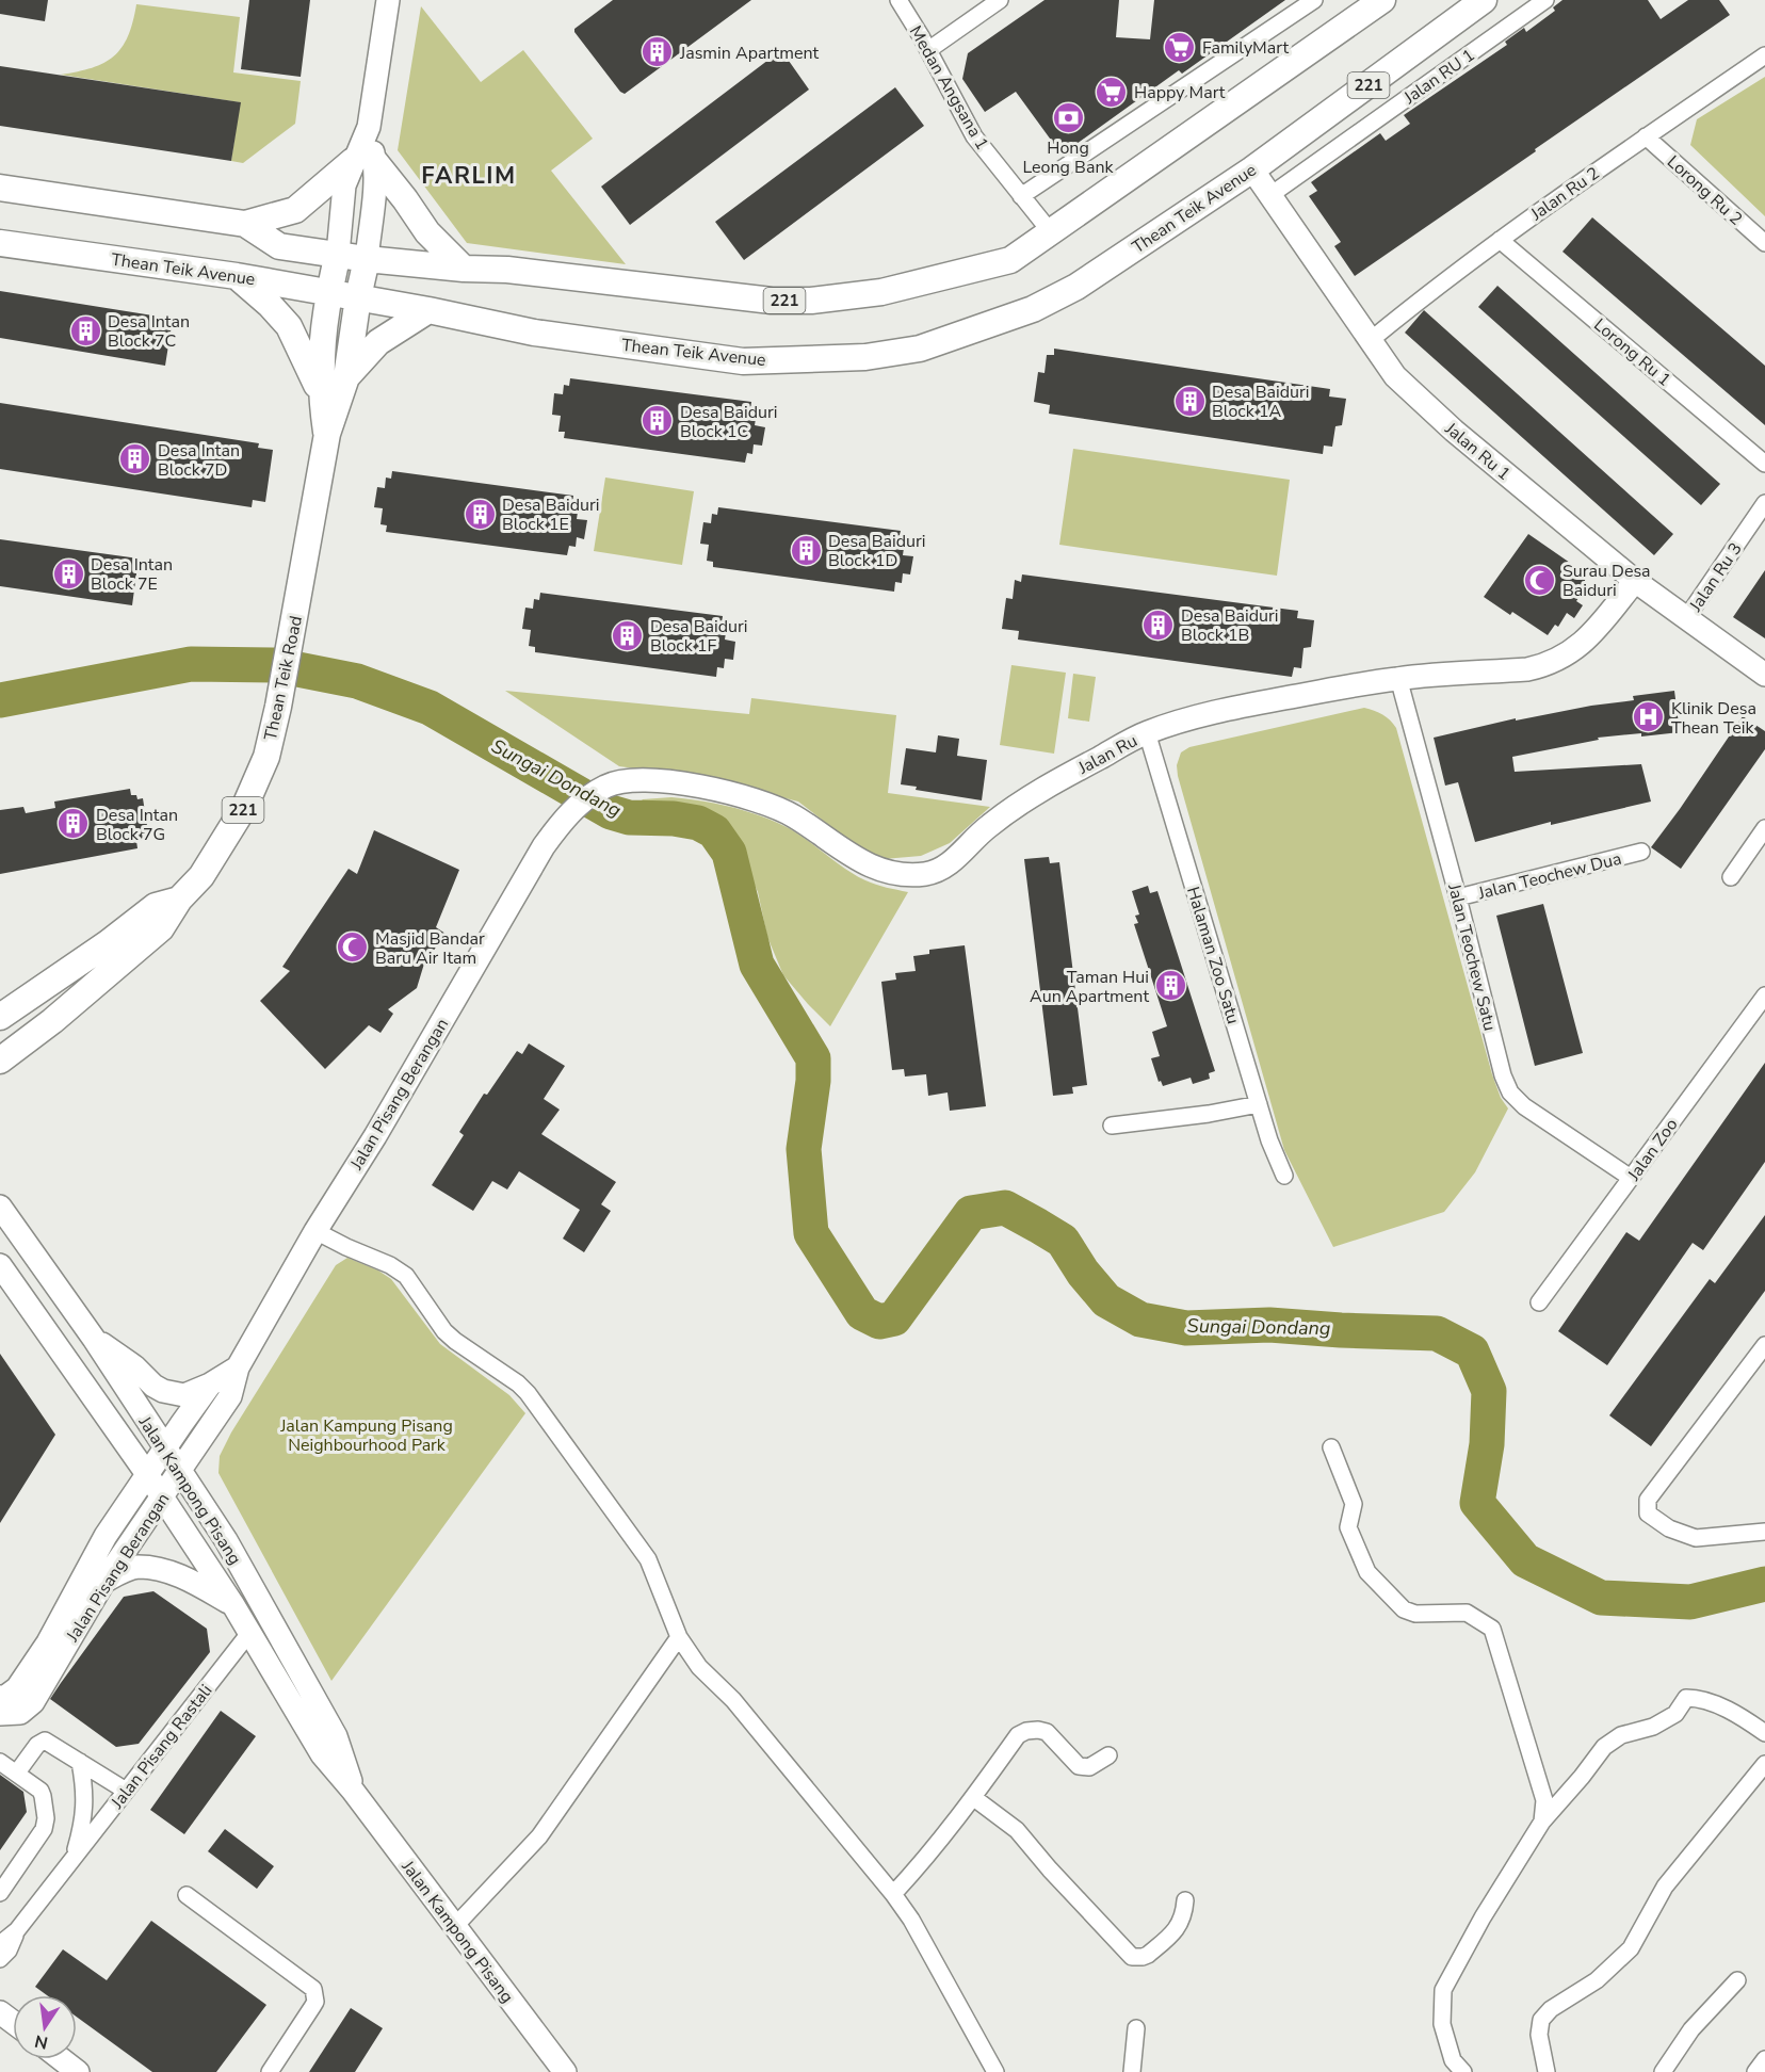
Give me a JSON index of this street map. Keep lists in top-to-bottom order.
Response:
{
  "streets": {
    "main road": ["221", "Thean Teik Avenue", "Thean Teik Road"],
    "street": [
      "Jalan RU 1",
      "Medan Angsana 1",
      "Lorong Ru 2",
      "Jalan Ru 2",
      "Lorong Ru 1",
      "Jalan Ru 1",
      "Jalan Ru 3",
      "Jalan Ru",
      "Jalan Teochew Dua",
      "Halaman Zoo Satu",
      "Jalan Teochew Satu",
      "Jalan Pisang Berangan",
      "Jalan Zoo",
      "Jalan Kampong Pisang",
      "Jalan Pisang Rastali"
    ]
  },
  "crossings": [
    ["Jalan RU 1", "Jalan Ru 1"],
    ["221", "Medan Angsana 1"],
    ["221", "Thean Teik Road"],
    ["Lorong Ru 2", "Jalan Ru 2"],
    ["Jalan Ru 2", "Lorong Ru 1"],
    ["Jalan Ru 2", "Jalan Ru 1"],
    ["Thean Teik Avenue", "Jalan Ru 1"],
    ["Thean Teik Avenue", "Thean Teik Road"],
    ["Jalan Ru 1", "Jalan Ru 3"],
    ["Jalan Ru 1", "Jalan Ru"],
    ["Jalan Ru", "Halaman Zoo Satu"],
    ["Jalan Ru", "Jalan Teochew Satu"],
    ["Jalan Ru", "Jalan Pisang Berangan"],
    ["Jalan Teochew Dua", "Jalan Teochew Satu"],
    ["Jalan Teochew Satu", "Jalan Zoo"],
    ["Jalan Pisang Berangan", "Jalan Kampong Pisang"],
    ["Jalan Kampong Pisang", "Jalan Pisang Rastali"]
  ],
  "districts": ["FARLIM"],
  "water": ["Sungai Dondang"],
  "parks": ["Jalan Kampung Pisang Neighbourhood Park"],
  "places": {
    "supermarket": ["FamilyMart", "Happy Mart"],
    "building": [
      "Jasmin Apartment",
      "Desa Intan Block 7C",
      "Desa Baiduri Block 1A",
      "Desa Baiduri Block 1C",
      "Desa Intan Block 7D",
      "Desa Baiduri Block 1E",
      "Desa Baiduri Block 1D",
      "Desa Intan Block 7E",
      "Desa Baiduri Block 1B",
      "Desa Baiduri Block 1F",
      "Desa Intan Block 7G",
      "Taman Hui Aun Apartment"
    ],
    "bank": ["Hong Leong Bank"],
    "mosque": ["Surau Desa Baiduri", "Masjid Bandar Baru Air Itam"],
    "hospital": ["Klinik Desa Thean Teik"]
  },
  "north": "bottom"
}
